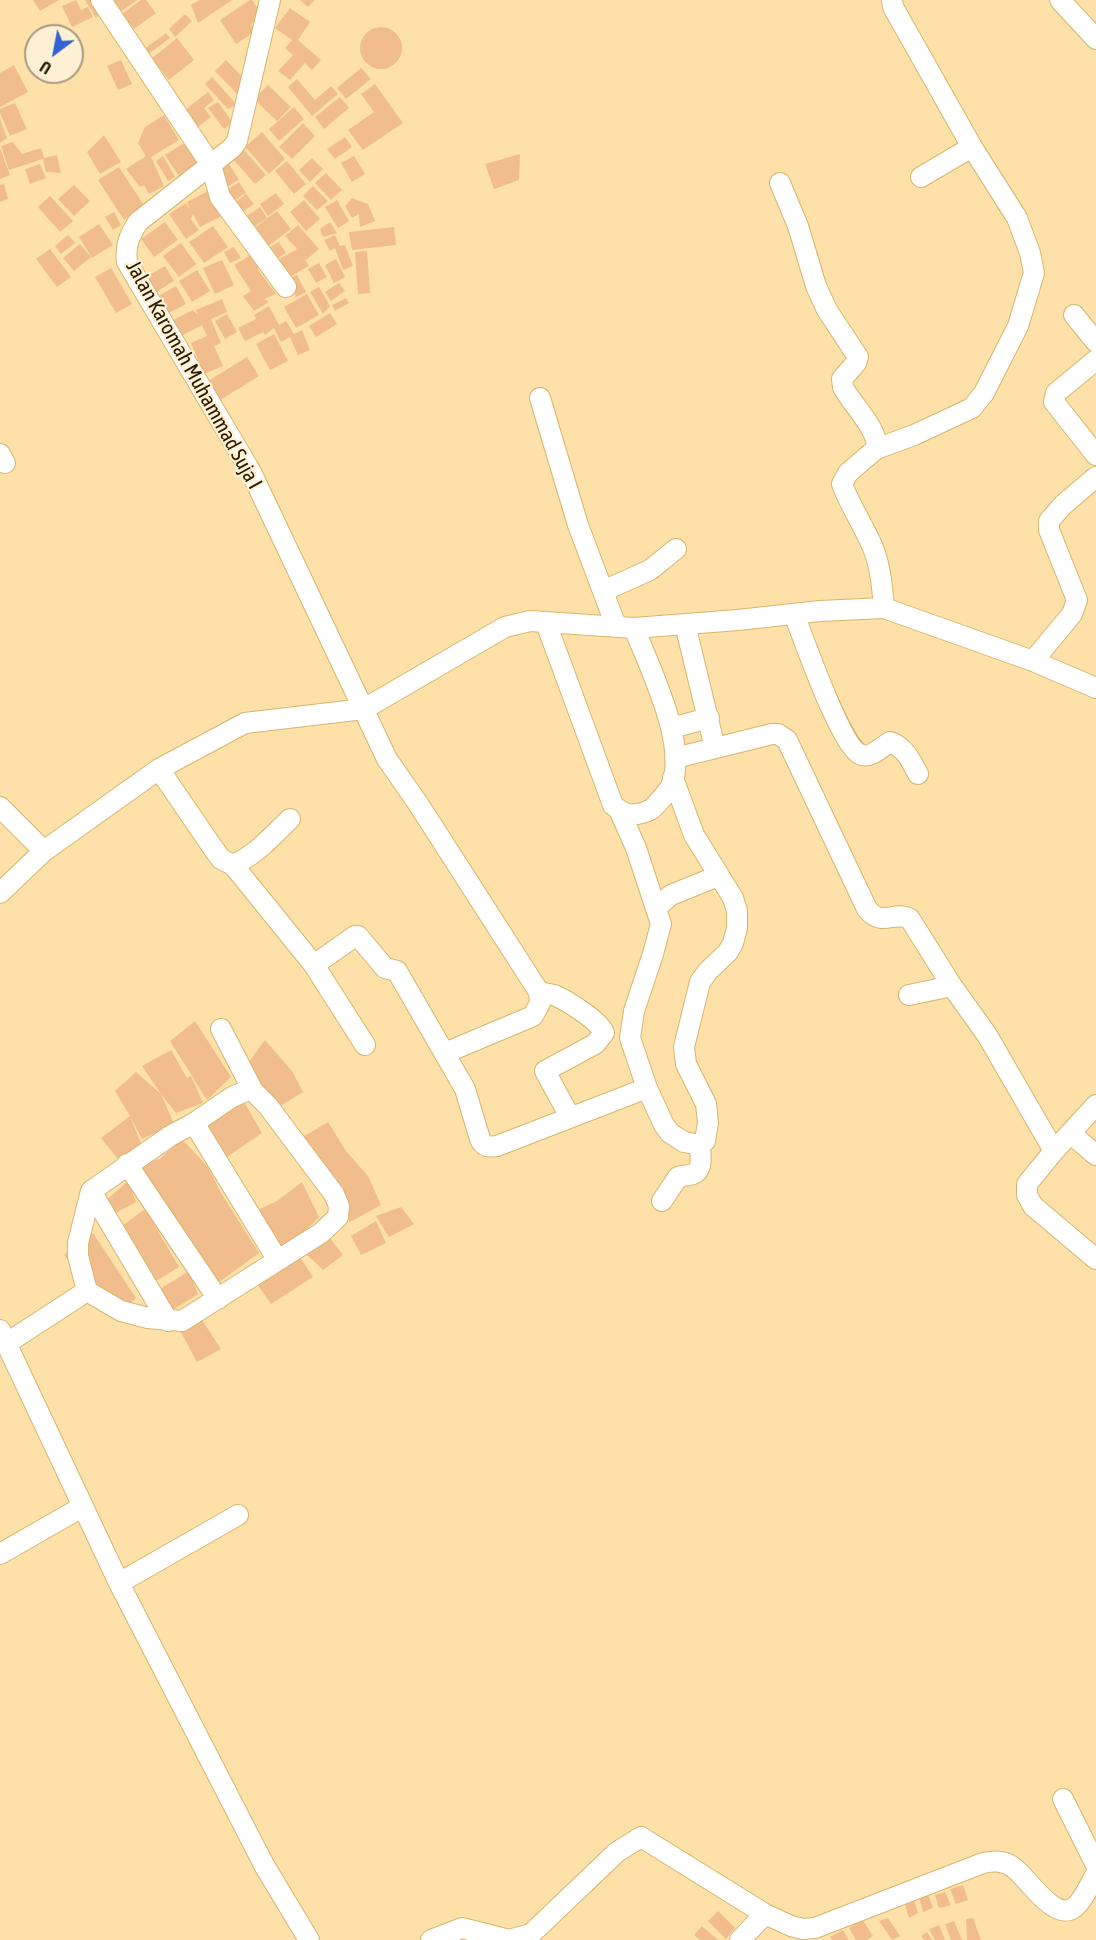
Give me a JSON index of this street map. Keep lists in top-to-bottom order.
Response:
{
  "streets": {
    "street": ["Jalan Karomah Muhammad Suja I"]
  },
  "north": "bottom left"
}
